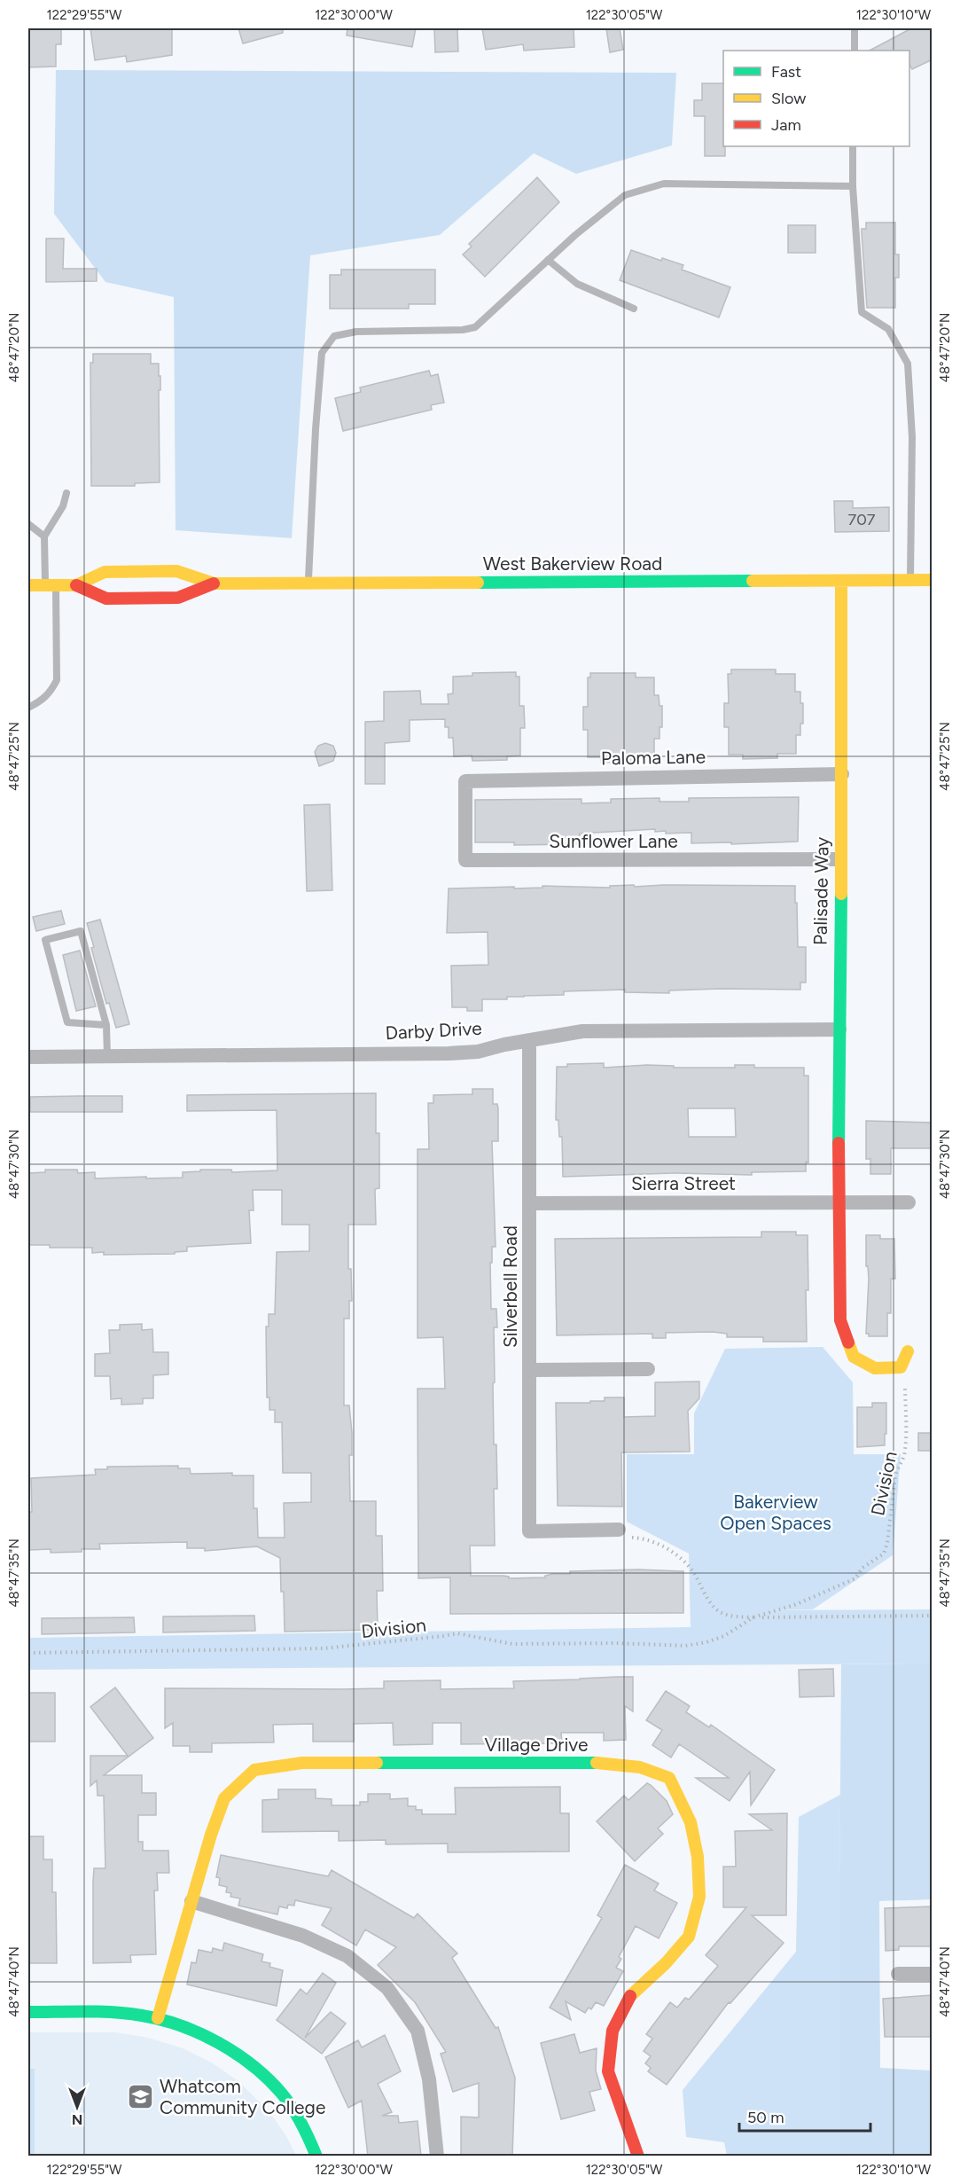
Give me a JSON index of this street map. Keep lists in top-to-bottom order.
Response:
{
  "streets": {
    "street": [
      "West Bakerview Road",
      "Paloma Lane",
      "Sunflower Lane",
      "Palisade Way",
      "Darby Drive",
      "Sierra Street",
      "Silverbell Road",
      "Village Drive"
    ],
    "path": ["Division"]
  },
  "crossings": [
    ["West Bakerview Road", "Palisade Way"],
    ["Paloma Lane", "Sunflower Lane"],
    ["Paloma Lane", "Palisade Way"],
    ["Sunflower Lane", "Palisade Way"],
    ["Palisade Way", "Darby Drive"],
    ["Palisade Way", "Sierra Street"],
    ["Palisade Way", "Division"],
    ["Darby Drive", "Silverbell Road"],
    ["Sierra Street", "Silverbell Road"],
    ["Silverbell Road", "Division"]
  ],
  "parks": ["Bakerview Open Spaces"],
  "places": {
    "school or university": ["Whatcom Community College"]
  },
  "house_numbers": ["707"],
  "legend": ["Fast", "Slow", "Jam"],
  "scale_bar": "50 m",
  "north": "bottom",
  "coordinates": [
    "122°29'55\"W",
    "122°30'00\"W",
    "122°30'05\"W",
    "122°30'10\"W",
    "48°47'20\"N",
    "48°47'25\"N",
    "48°47'30\"N",
    "48°47'35\"N",
    "48°47'40\"N"
  ]
}
